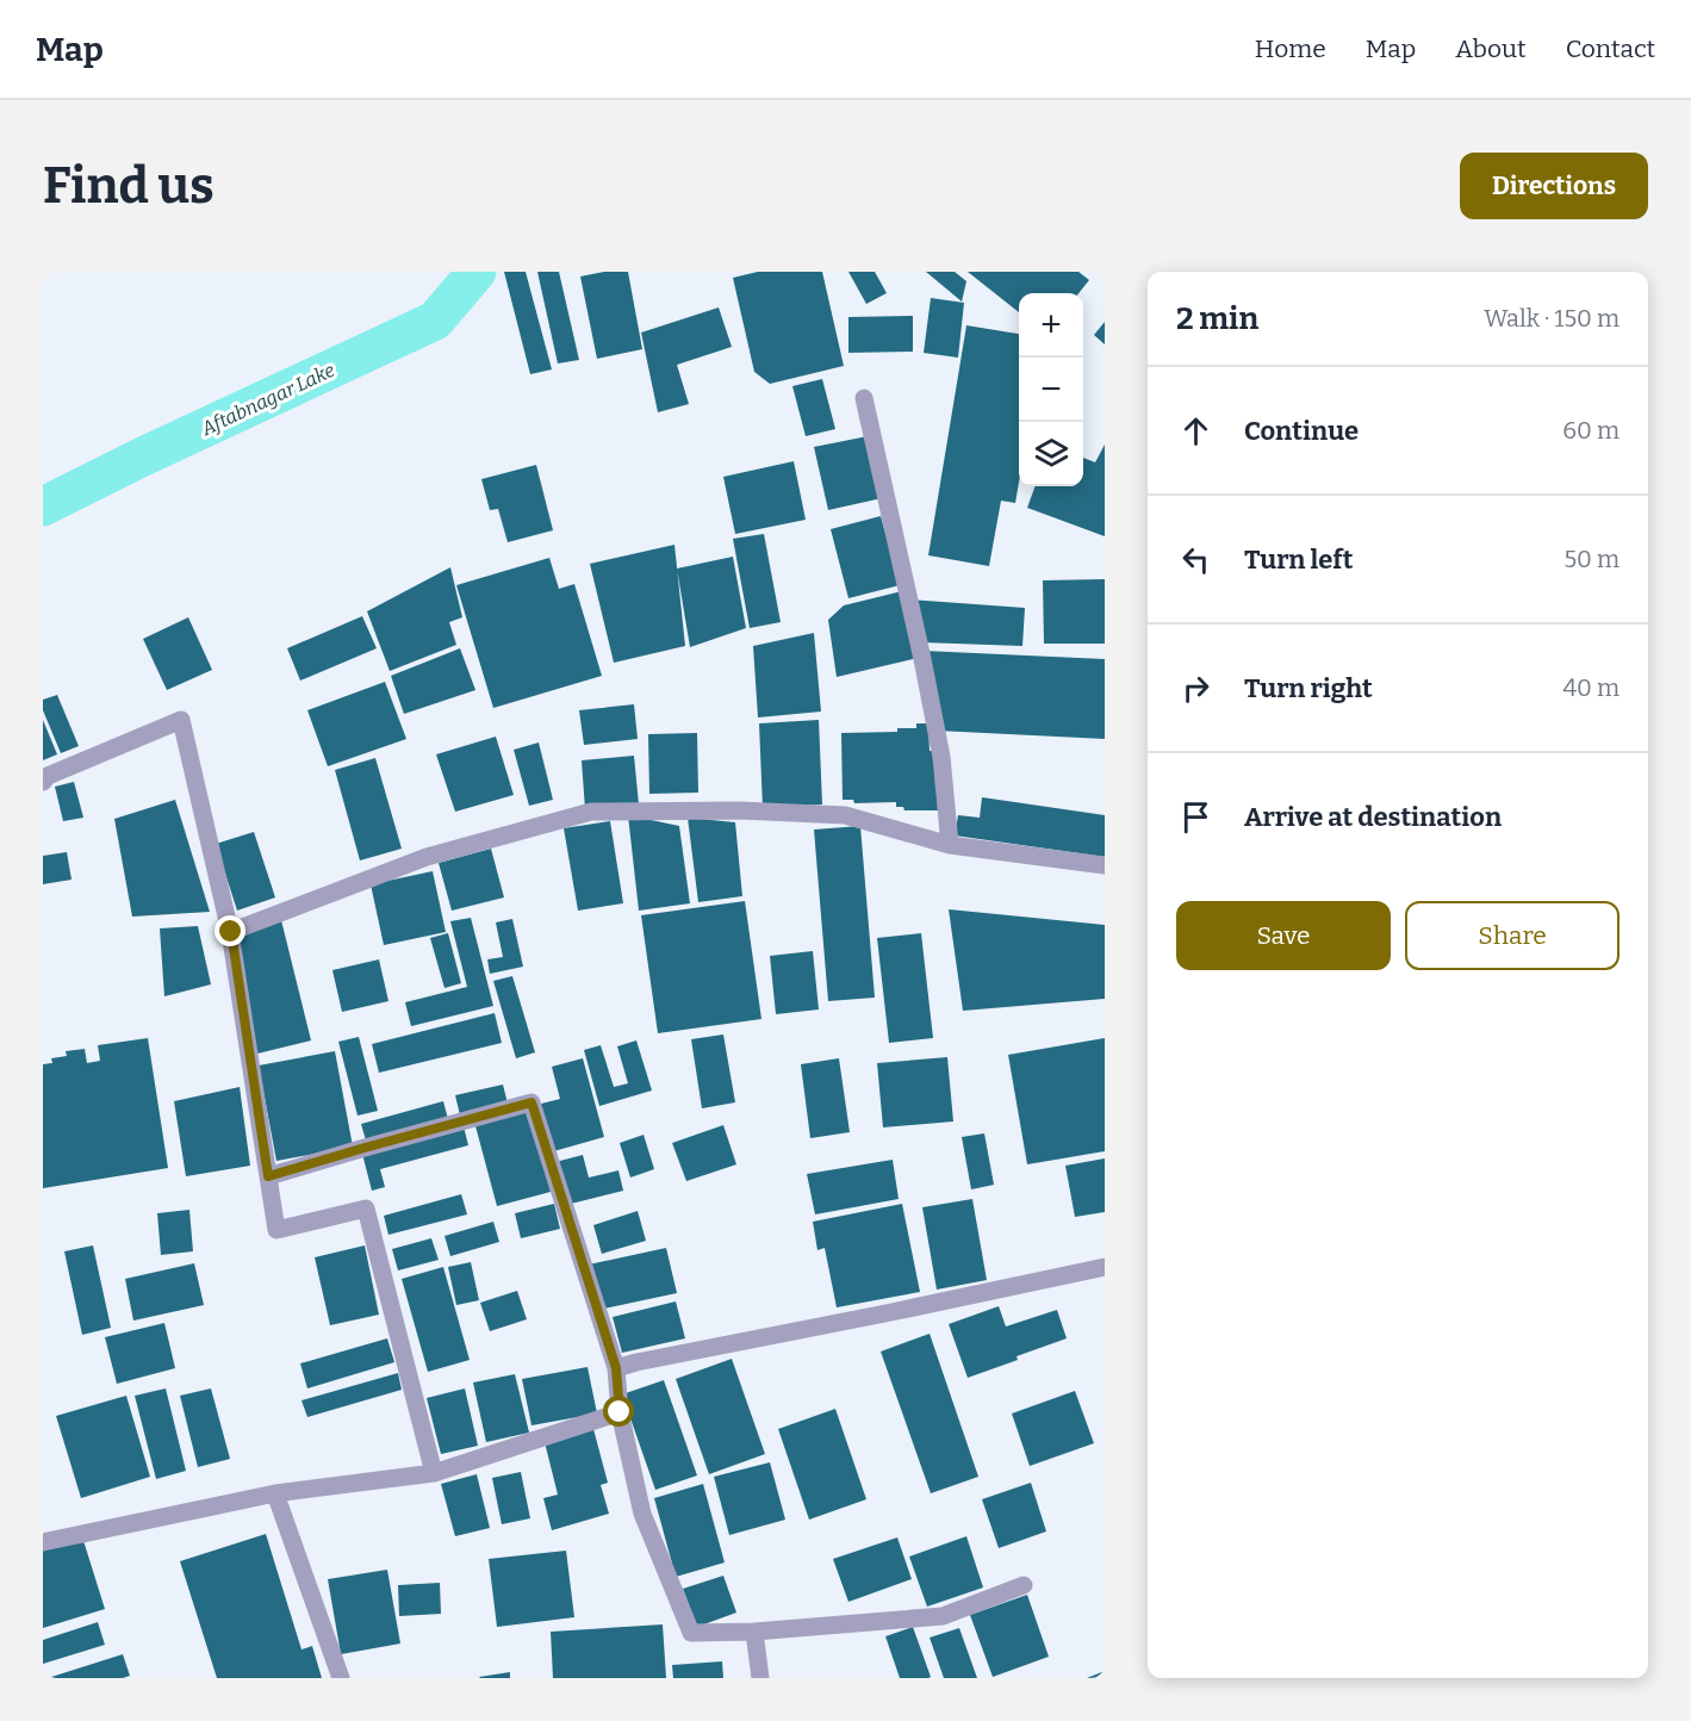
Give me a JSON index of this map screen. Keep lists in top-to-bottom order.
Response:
{
  "water": ["Aftabnagar Lake"],
  "page": {
    "header": "Map",
    "nav": [
      "Home",
      "Map",
      "About",
      "Contact"
    ],
    "buttons": [
      "Directions",
      ["Save", "Share"]
    ],
    "title": "Find us",
    "heading": ["2 min", "Walk · 150 m"],
    "map_buttons": ["+", "−"],
    "list": [
      ["Continue", "60 m"],
      ["Turn left", "50 m"],
      ["Turn right", "40 m"],
      "Arrive at destination"
    ]
  }
}
